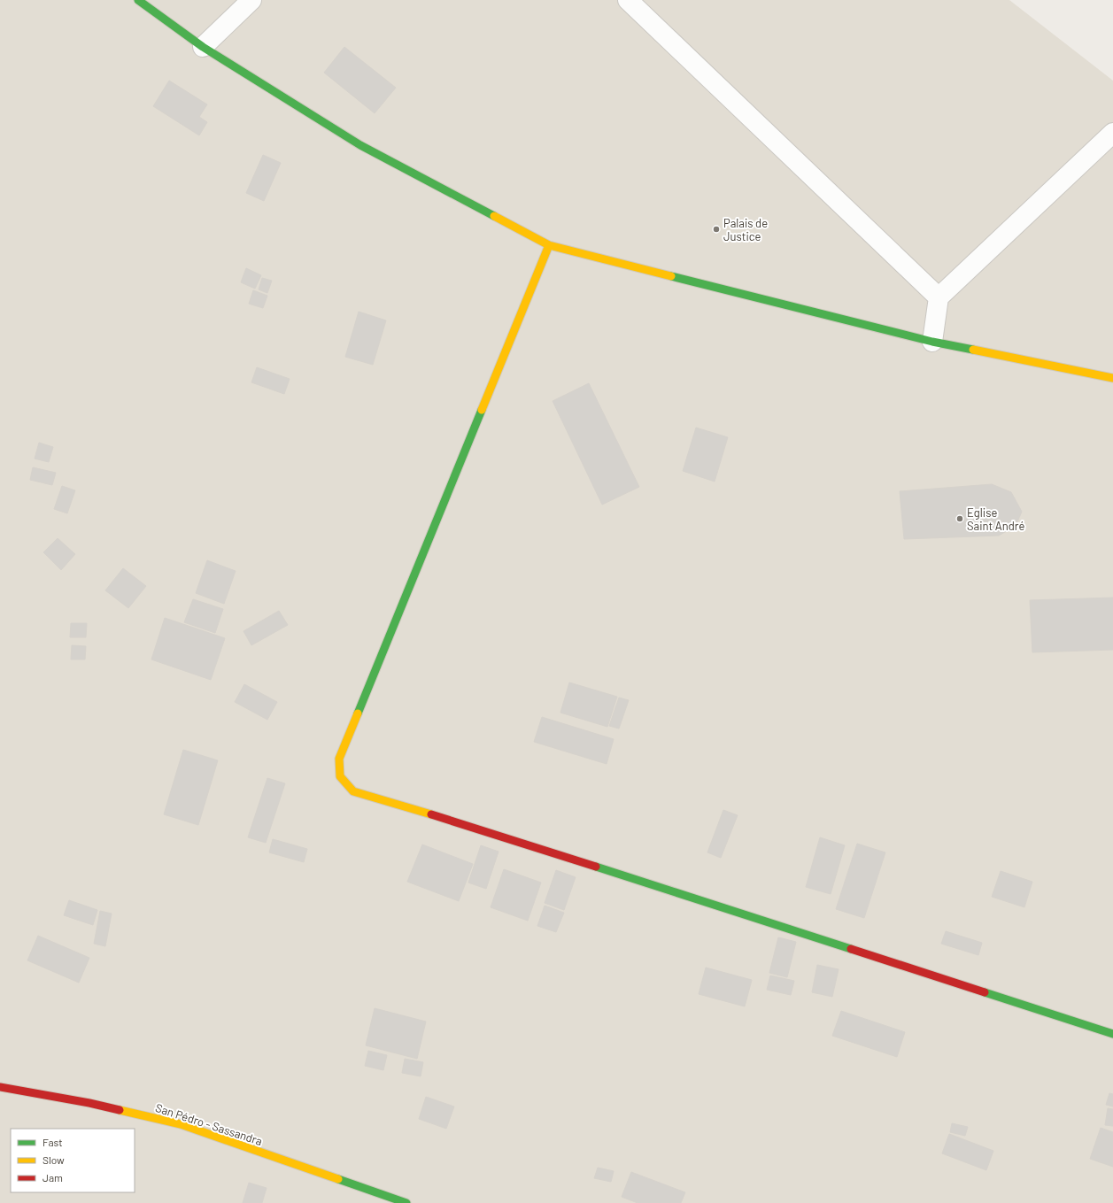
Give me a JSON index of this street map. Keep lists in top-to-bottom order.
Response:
{
  "streets": {
    "street": ["San Pédro - Sassandra"]
  },
  "places": ["Palais de Justice", "Eglise Saint André"],
  "legend": ["Fast", "Slow", "Jam"]
}
